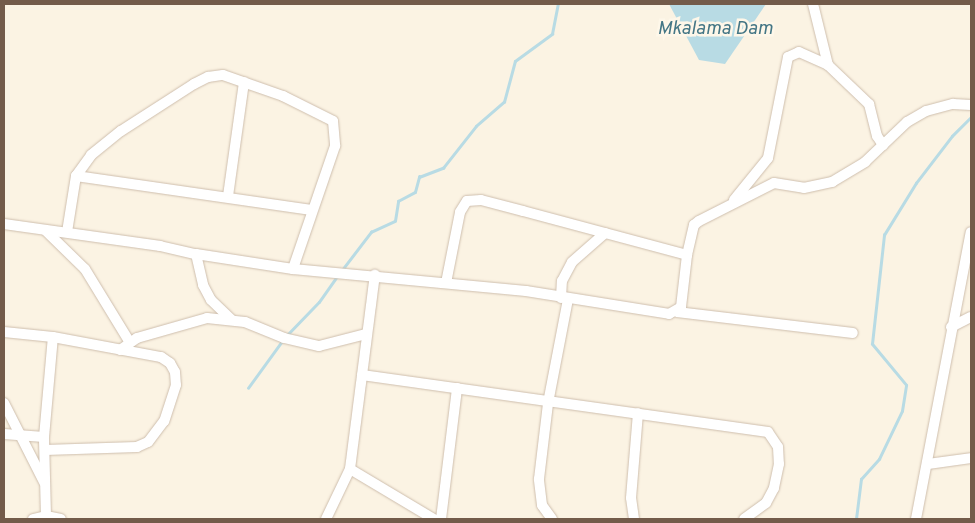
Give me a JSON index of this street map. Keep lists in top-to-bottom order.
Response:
{
  "water": ["Mkalama Dam"]
}
